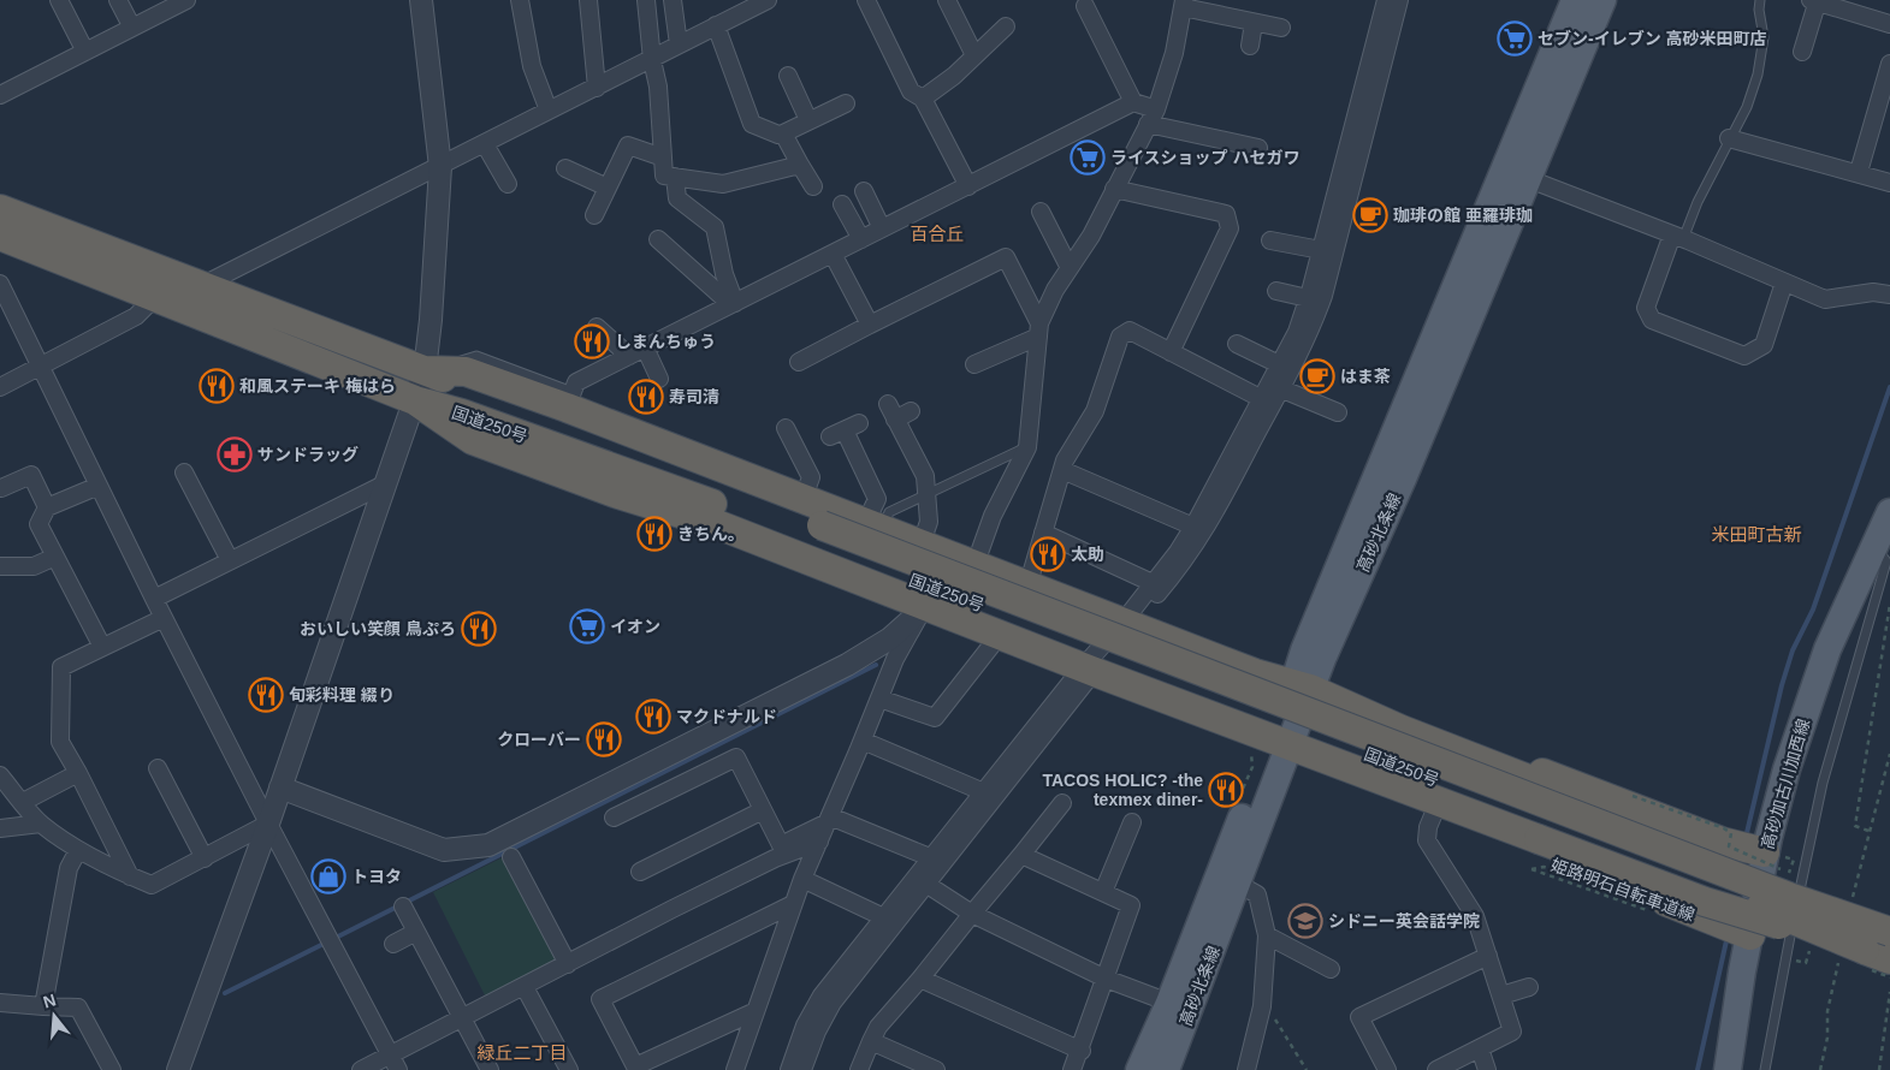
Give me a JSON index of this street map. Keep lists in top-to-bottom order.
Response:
{
  "streets": {
    "highway": ["国道250号"],
    "main road": ["高砂北条線", "高砂加古川加西線"],
    "path": ["姫路明石自転車道線"]
  },
  "districts": ["百合丘", "米田町古新", "緑丘二丁目"],
  "places": {
    "supermarket": ["セブン-イレブン 高砂米田町店", "ライスショップ ハセガワ", "イオン"],
    "cafe": ["珈琲の館 亜羅琲珈", "はま茶"],
    "restaurant": [
      "しまんちゅう",
      "和風ステーキ 梅はら",
      "寿司清",
      "きちん。",
      "太助",
      "おいしい笑顔 鳥ぷろ",
      "旬彩料理 綴り",
      "マクドナルド",
      "クローバー",
      "TACOS HOLIC? -the texmex diner-"
    ],
    "pharmacy": ["サンドラッグ"],
    "shop": ["トヨタ"],
    "school or university": ["シドニー英会話学院"]
  },
  "north": "top"
}
